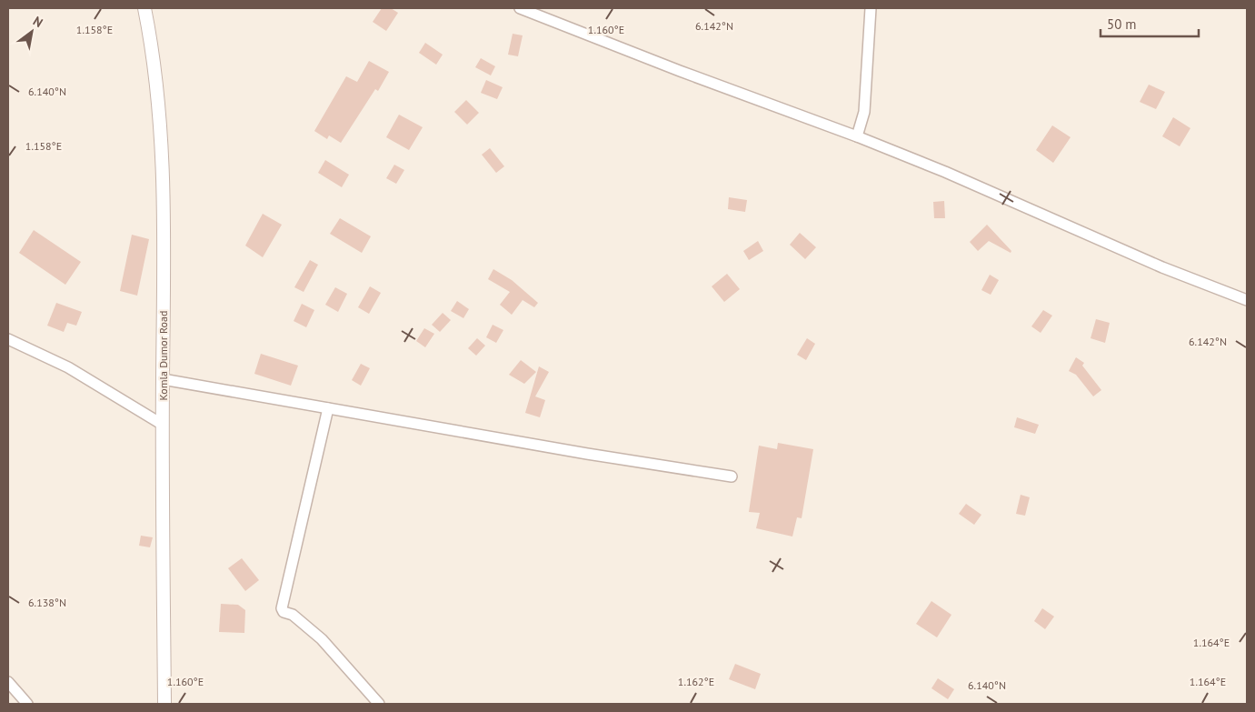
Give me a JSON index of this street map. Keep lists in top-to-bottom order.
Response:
{
  "streets": {
    "street": ["Komla Dumor Road"]
  },
  "scale_bar": "50 m",
  "north": "top right",
  "coordinates": [
    "6.142°N",
    "1.158°E",
    "1.160°E",
    "6.140°N",
    "6.138°N",
    "1.164°E",
    "1.162°E"
  ]
}
